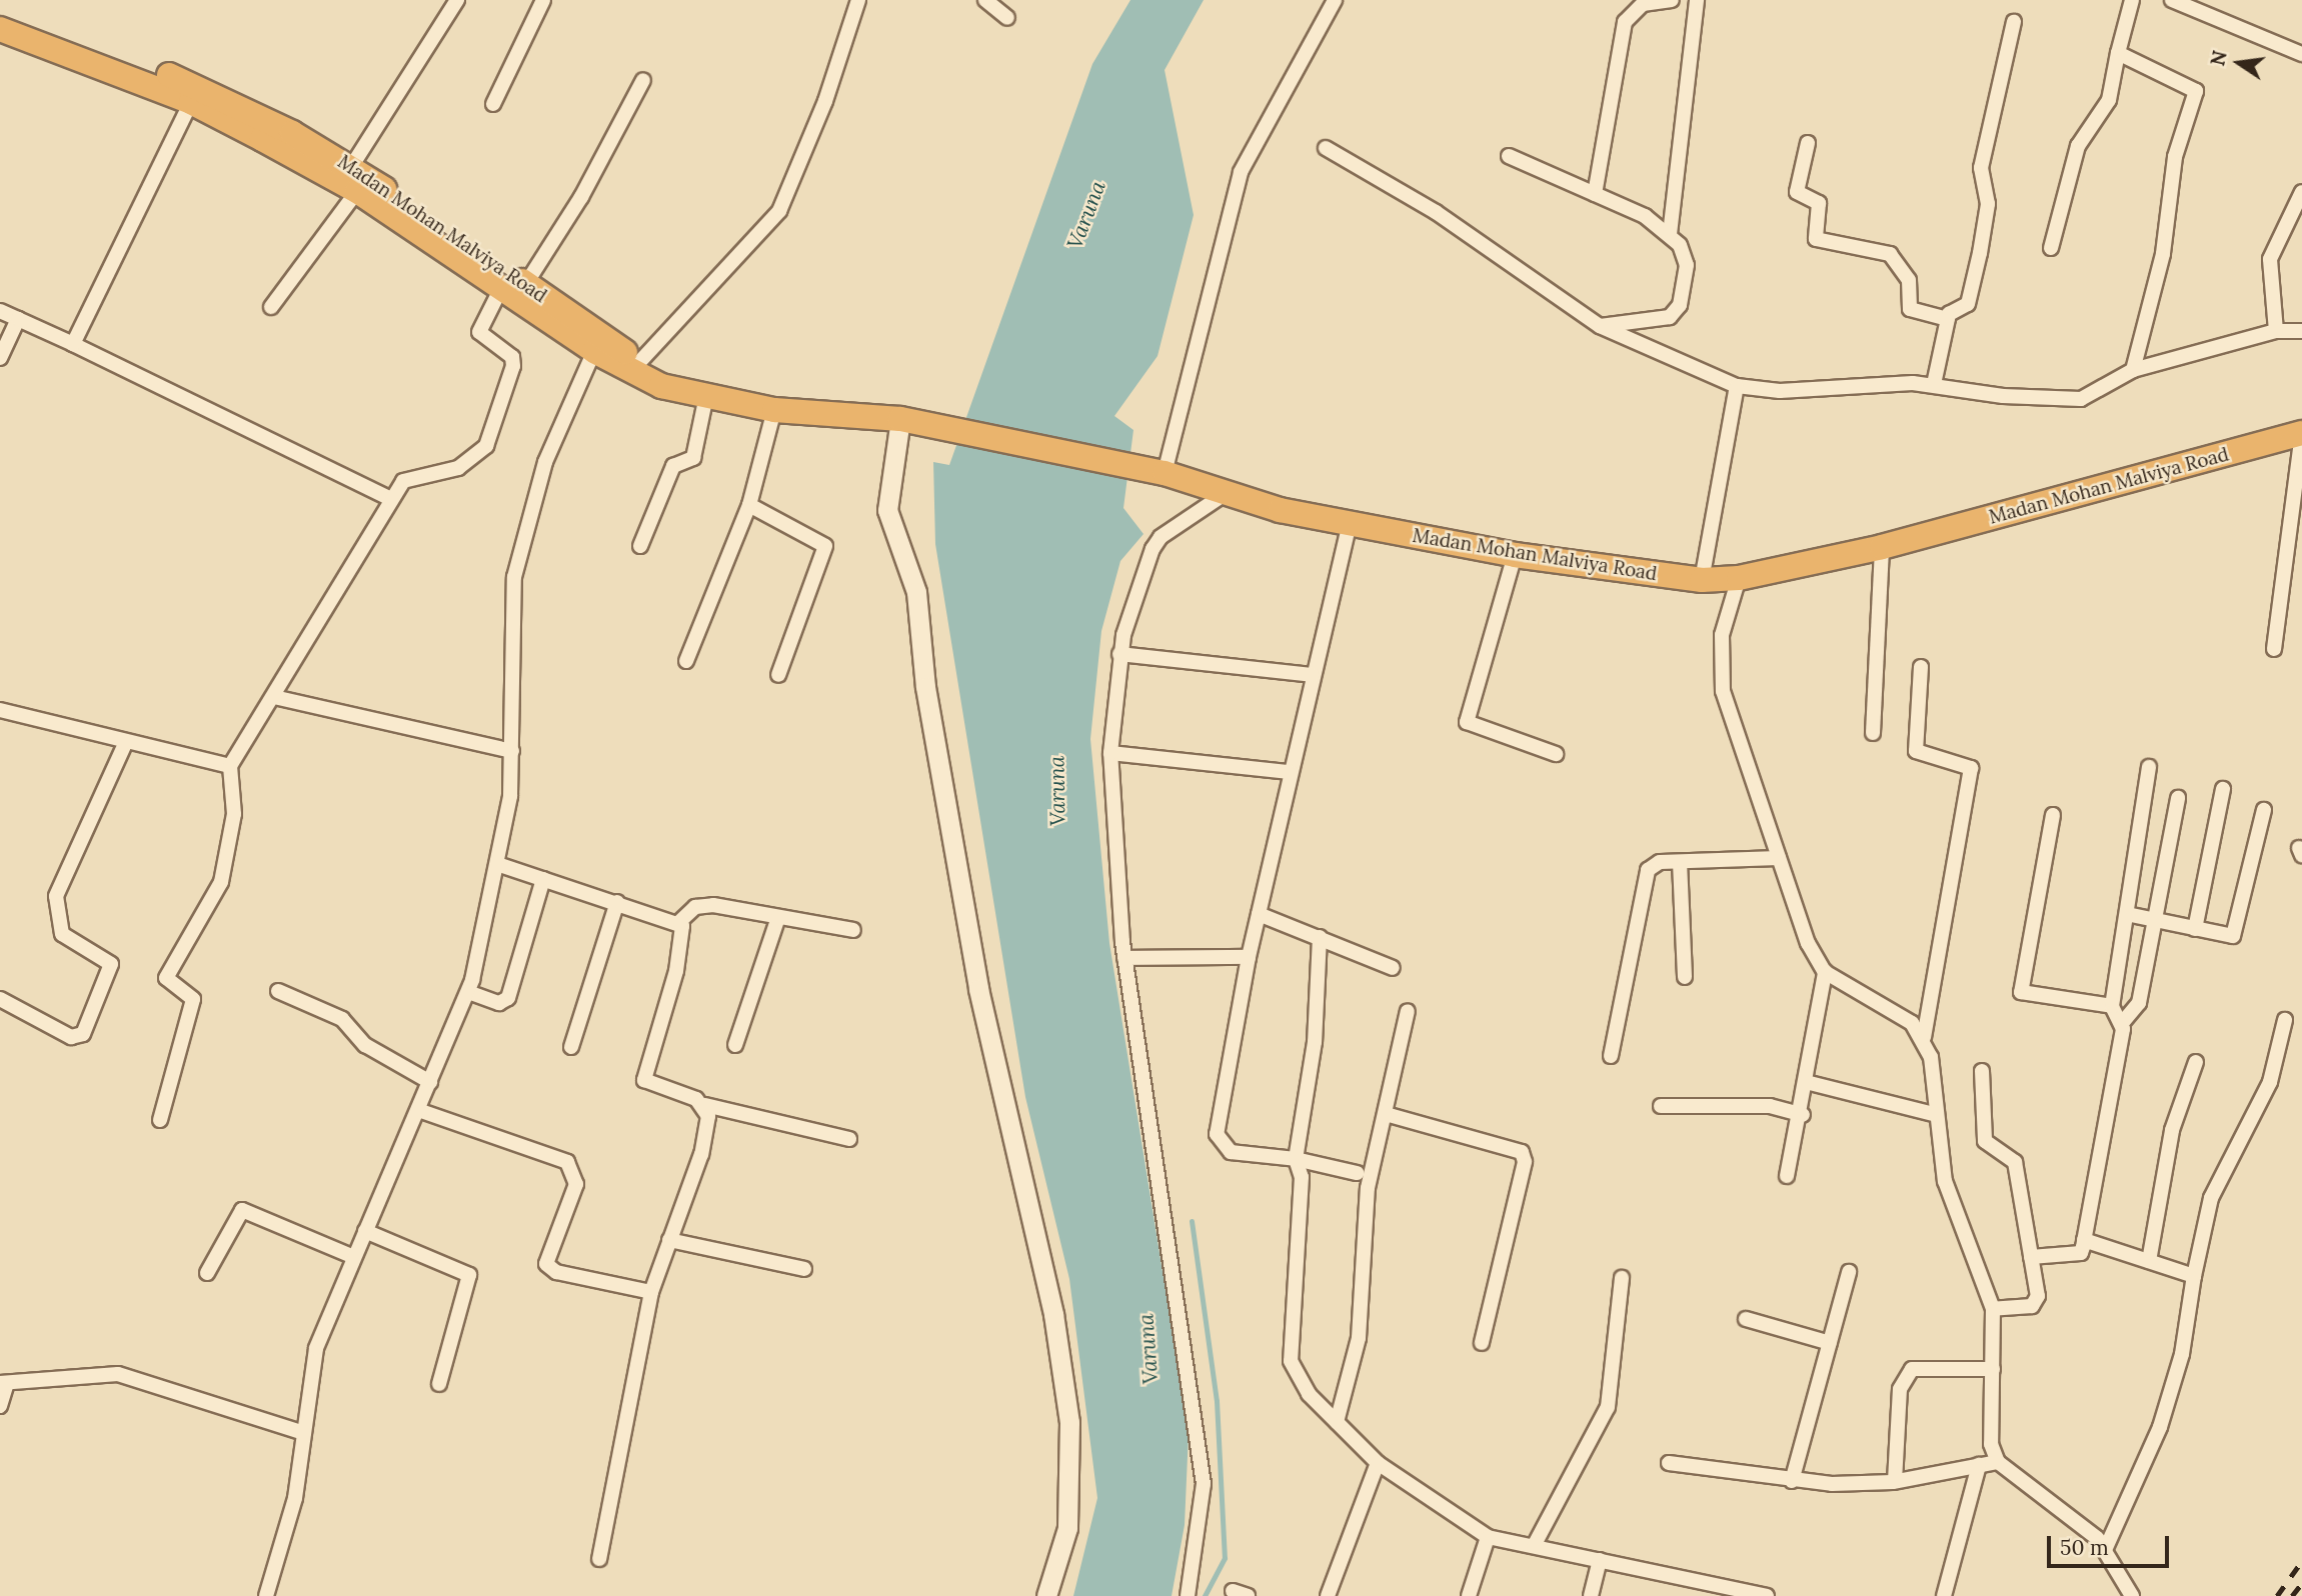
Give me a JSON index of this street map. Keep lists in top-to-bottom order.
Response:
{
  "streets": {
    "highway": ["Madan Mohan Malviya Road"]
  },
  "water": ["Varuna"],
  "scale_bar": "50 m",
  "north": "left"
}
